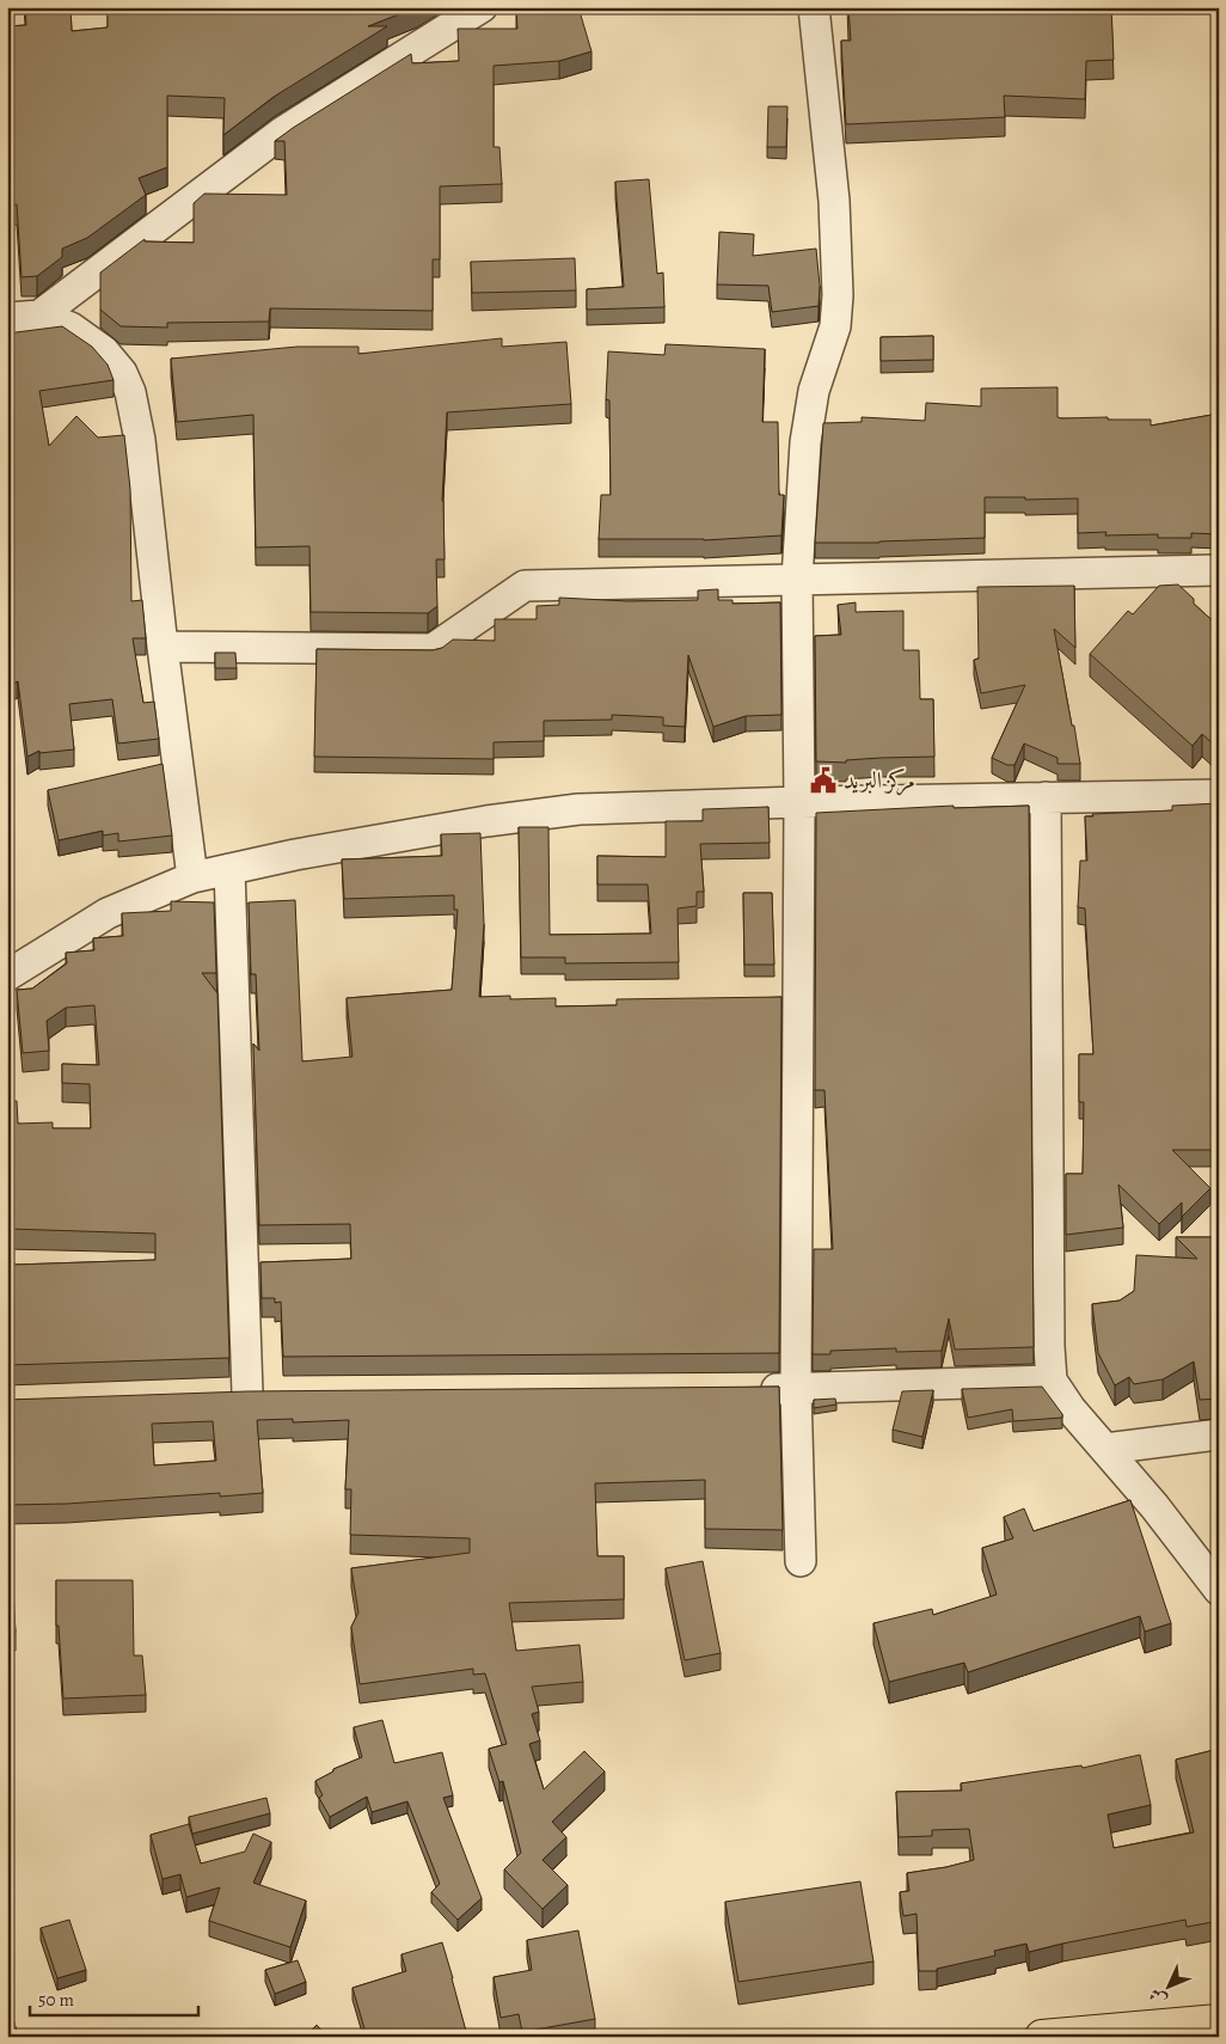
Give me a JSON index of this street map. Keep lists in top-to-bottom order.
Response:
{
  "places": {
    "public building": ["مركز البريد"]
  },
  "scale_bar": "50 m",
  "north": "bottom left"
}
